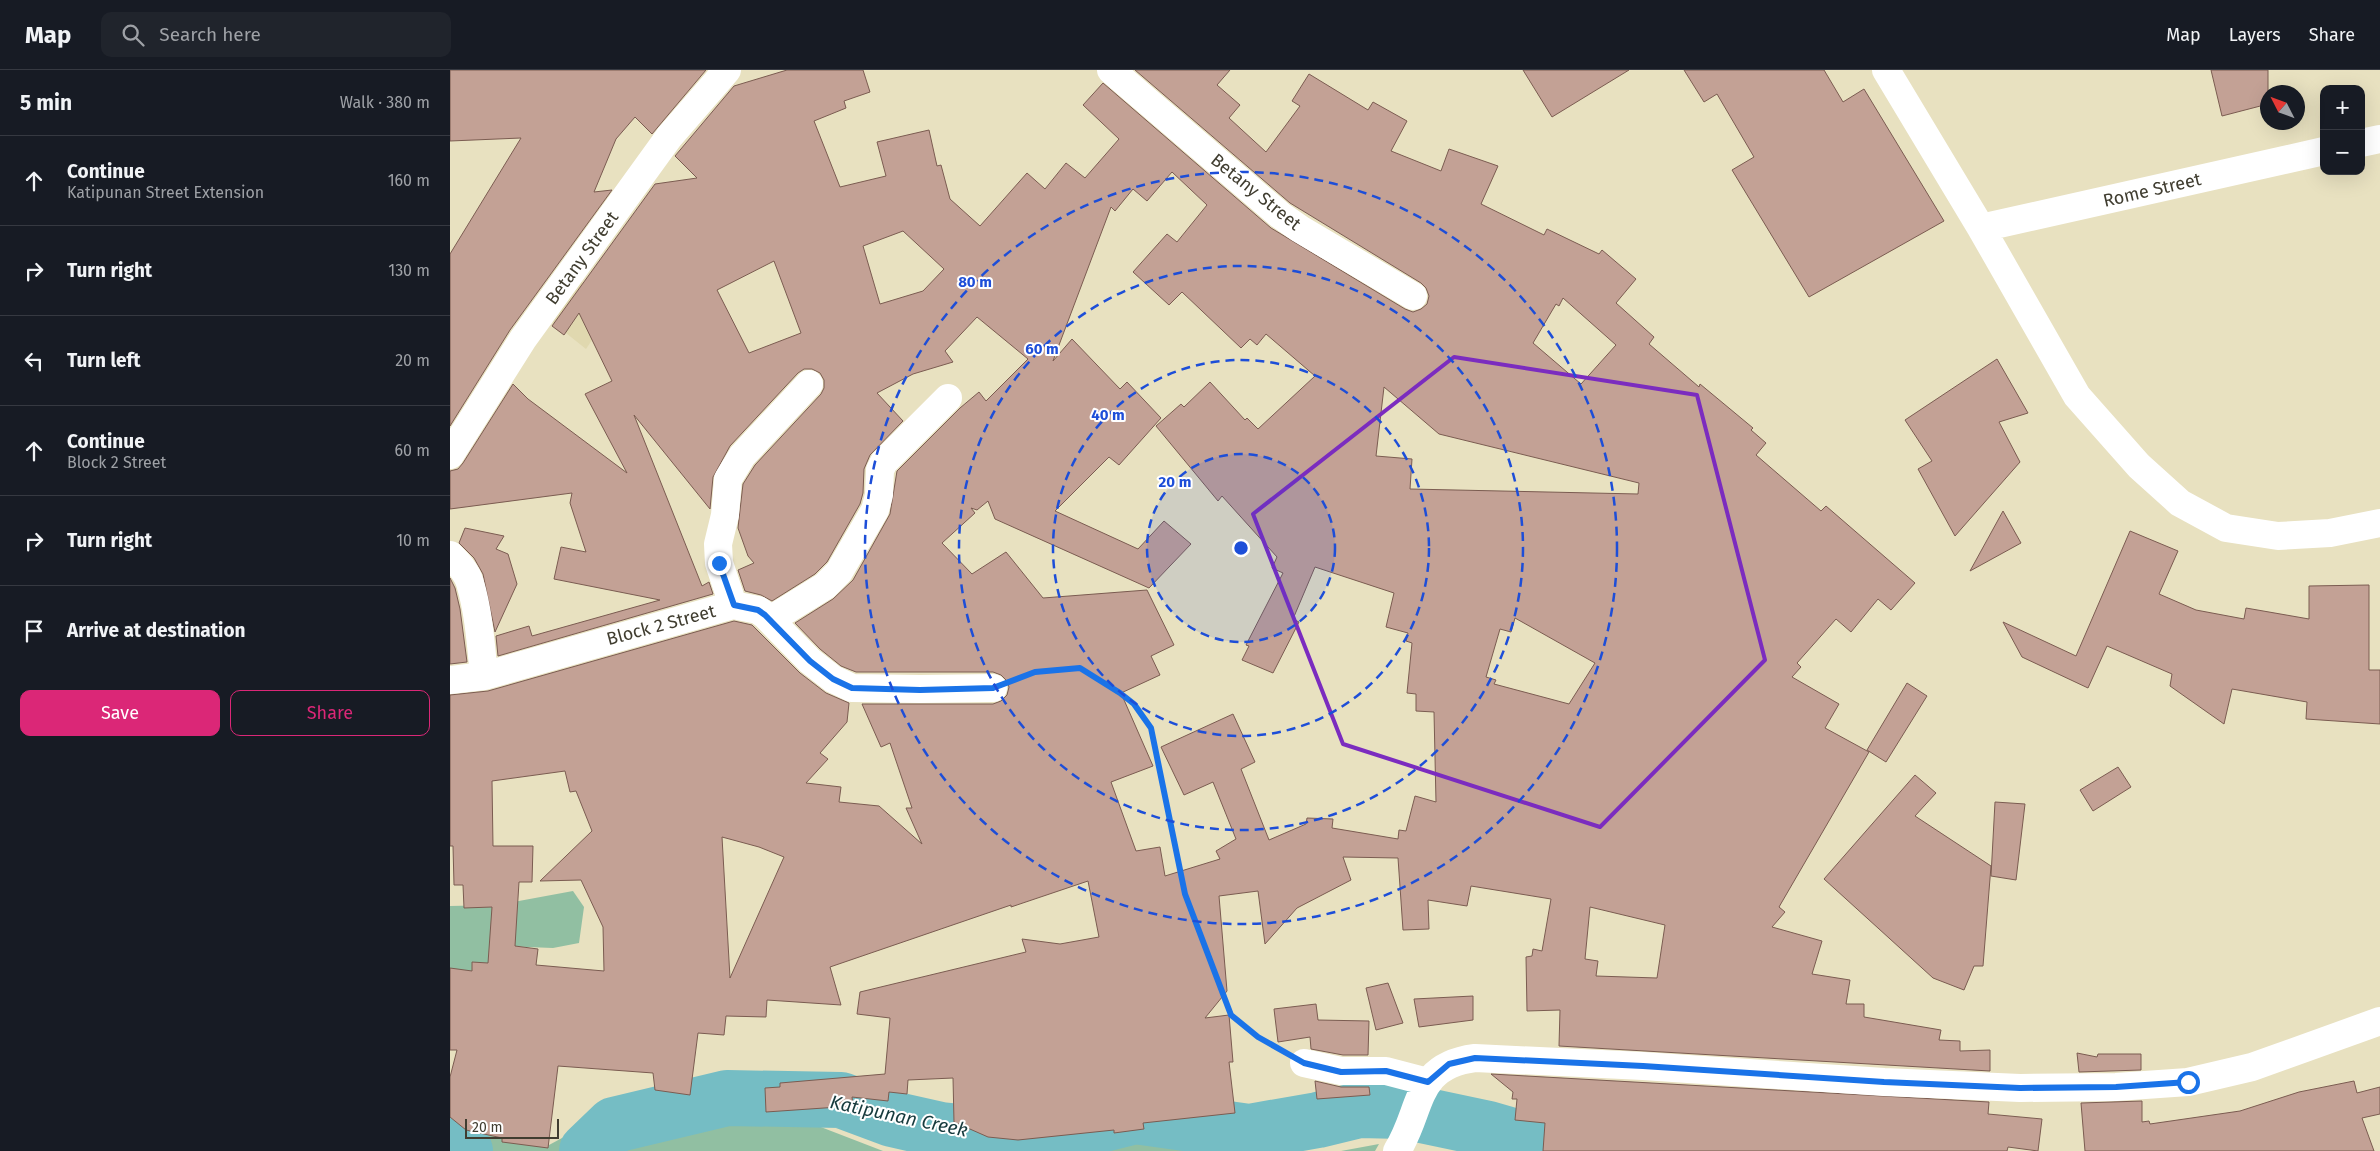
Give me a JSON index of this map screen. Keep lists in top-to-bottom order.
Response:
{
  "streets": {
    "street": ["Rome Street", "Betany Street", "Block 2 Street"]
  },
  "water": ["Katipunan Creek"],
  "scale_bar": "20 m",
  "north": "top left",
  "page": {
    "header": "Map",
    "search": "Search here",
    "nav": ["Map", "Layers", "Share"],
    "heading": ["5 min", "Walk · 380 m"],
    "map_buttons": ["+", "−"],
    "list": [
      ["Continue", "Katipunan Street Extension", "160 m"],
      ["Turn right", "130 m"],
      ["Turn left", "20 m"],
      ["Continue", "Block 2 Street", "60 m"],
      ["Turn right", "10 m"],
      "Arrive at destination"
    ],
    "buttons": ["Save", "Share"],
    "scale": "20 m"
  },
  "rings": [
    "80 m",
    "60 m",
    "40 m",
    "20 m"
  ]
}
